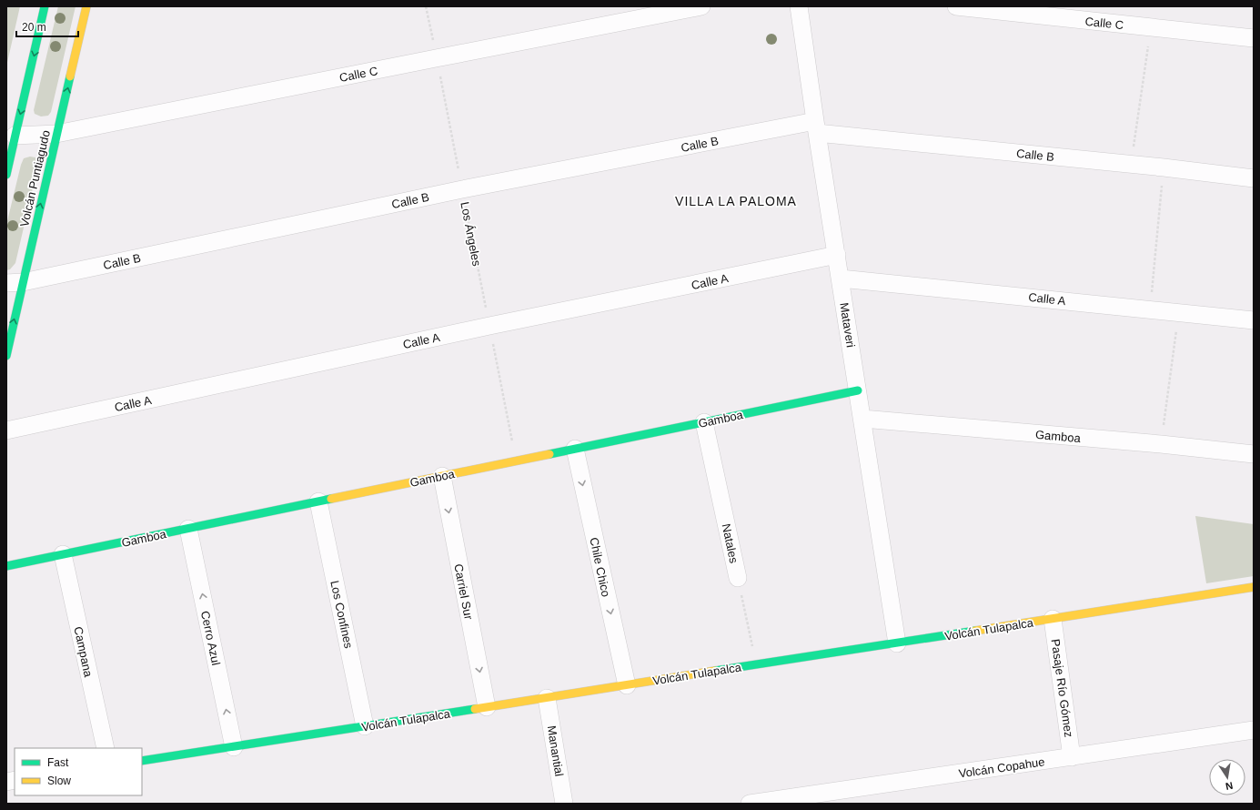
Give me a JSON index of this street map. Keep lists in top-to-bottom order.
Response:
{
  "streets": {
    "street": [
      "Calle C",
      "Calle B",
      "Volcán Puntiagudo",
      "Calle A",
      "Mataveri",
      "Gamboa",
      "Natales",
      "Chile Chico",
      "Carriel Sur",
      "Los Confines",
      "Volcán Tulapalca",
      "Cerro Azul",
      "Campana",
      "Pasaje Río Gómez",
      "Manantial",
      "Volcán Copahue"
    ],
    "path": ["Los Ángeles"]
  },
  "crossings": [
    ["Calle C", "Volcán Puntiagudo"],
    ["Calle C", "Los Ángeles"],
    ["Calle B", "Volcán Puntiagudo"],
    ["Calle B", "Los Ángeles"],
    ["Calle B", "Mataveri"],
    ["Los Ángeles", "Calle A"],
    ["Los Ángeles", "Gamboa"],
    ["Calle A", "Mataveri"],
    ["Mataveri", "Gamboa"],
    ["Mataveri", "Volcán Tulapalca"],
    ["Gamboa", "Natales"],
    ["Gamboa", "Chile Chico"],
    ["Gamboa", "Carriel Sur"],
    ["Gamboa", "Los Confines"],
    ["Gamboa", "Cerro Azul"],
    ["Gamboa", "Campana"],
    ["Natales", "Volcán Tulapalca"],
    ["Chile Chico", "Volcán Tulapalca"],
    ["Carriel Sur", "Volcán Tulapalca"],
    ["Los Confines", "Volcán Tulapalca"],
    ["Volcán Tulapalca", "Cerro Azul"],
    ["Volcán Tulapalca", "Pasaje Río Gómez"],
    ["Volcán Tulapalca", "Manantial"],
    ["Pasaje Río Gómez", "Volcán Copahue"]
  ],
  "one_way": ["Chile Chico", "Carriel Sur", "Cerro Azul"],
  "districts": ["VILLA LA PALOMA"],
  "legend": ["Fast", "Slow"],
  "scale_bar": "20 m",
  "north": "bottom"
}
